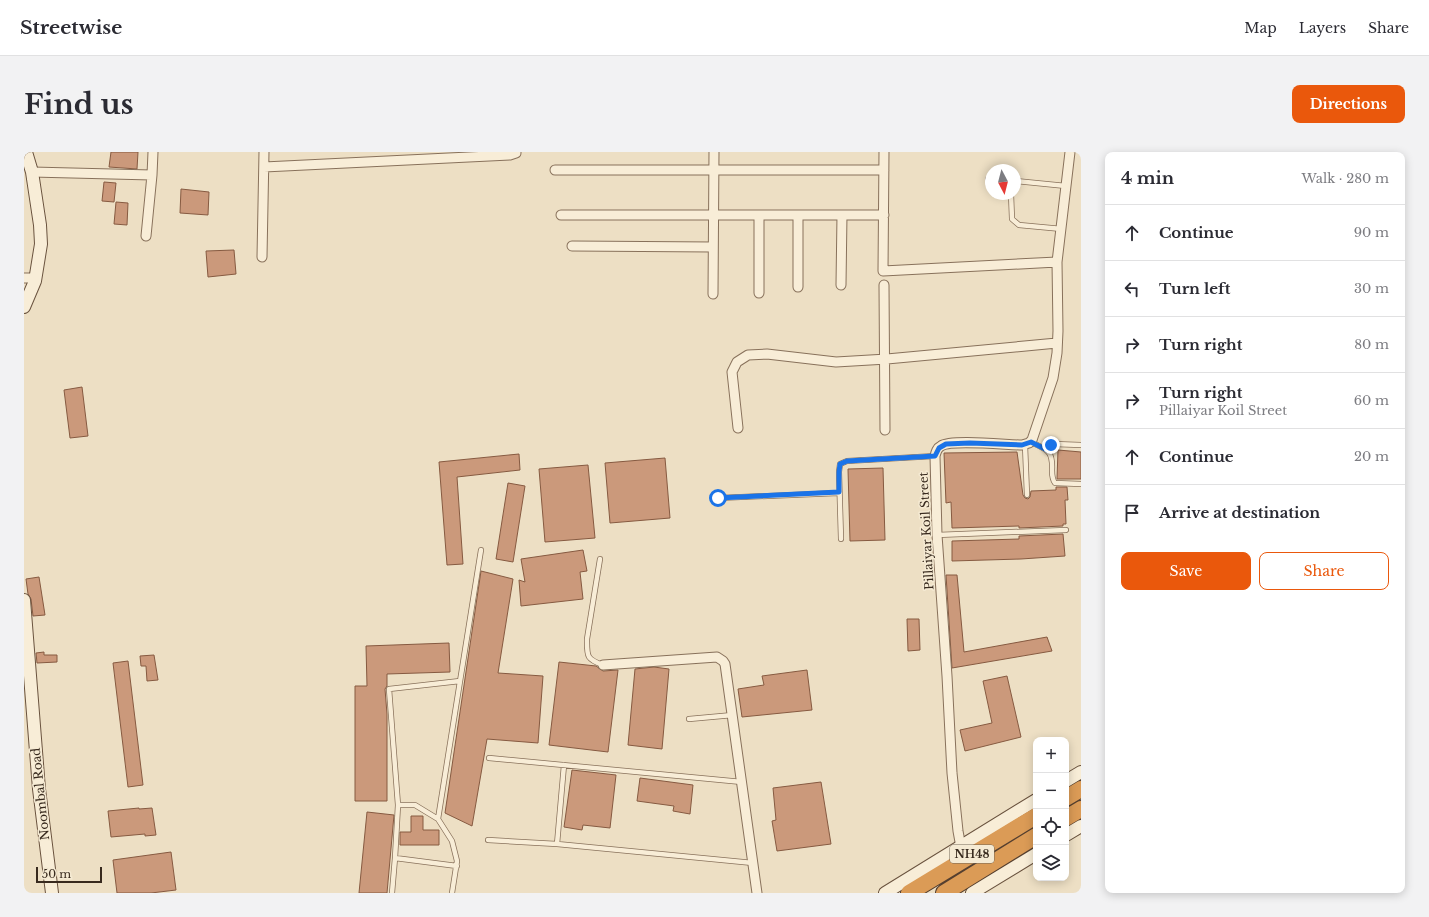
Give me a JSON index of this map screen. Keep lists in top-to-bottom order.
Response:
{
  "streets": {
    "highway": ["NH48"],
    "street": ["Pillaiyar Koil Street", "Noombal Road"]
  },
  "crossings": [
    ["Pillaiyar Koil Street", "NH48"]
  ],
  "scale_bar": "50 m",
  "north": "bottom",
  "page": {
    "header": "Streetwise",
    "nav": ["Map", "Layers", "Share"],
    "buttons": [
      "Directions",
      ["Save", "Share"]
    ],
    "title": "Find us",
    "heading": ["4 min", "Walk · 280 m"],
    "list": [
      ["Continue", "90 m"],
      ["Turn left", "30 m"],
      ["Turn right", "80 m"],
      ["Turn right", "Pillaiyar Koil Street", "60 m"],
      ["Continue", "20 m"],
      "Arrive at destination"
    ],
    "map_buttons": ["+", "−"],
    "scale": "50 m"
  }
}
